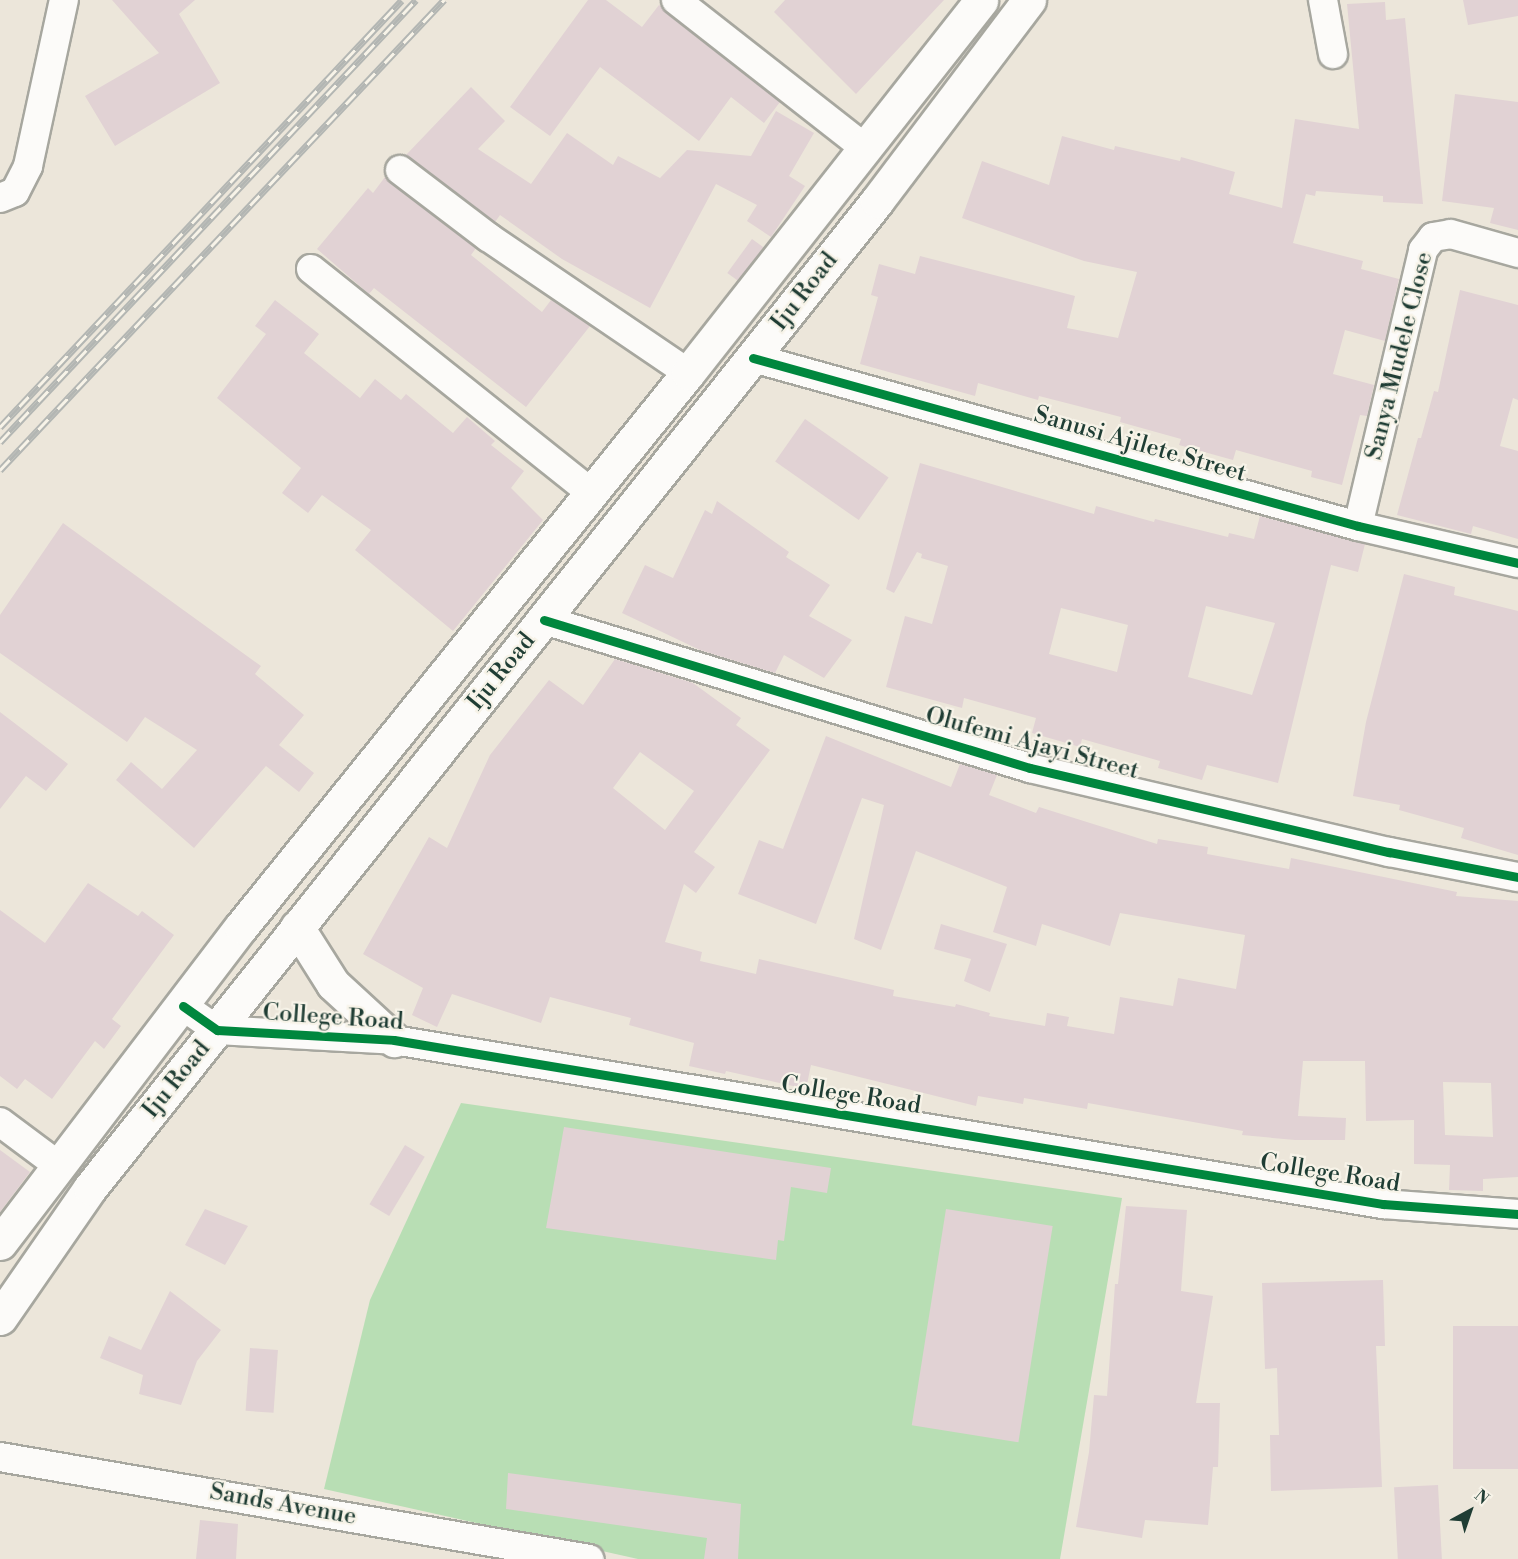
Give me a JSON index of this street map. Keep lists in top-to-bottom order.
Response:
{
  "streets": {
    "main road": ["Iju Road"],
    "street": [
      "Sanya Mudele Close",
      "Sanusi Ajilete Street",
      "Olufemi Ajayi Street",
      "College Road",
      "Sands Avenue"
    ]
  },
  "crossings": [
    ["Iju Road", "Sanusi Ajilete Street"],
    ["Iju Road", "Olufemi Ajayi Street"],
    ["Iju Road", "College Road"],
    ["Sanya Mudele Close", "Sanusi Ajilete Street"]
  ],
  "north": "top right"
}
